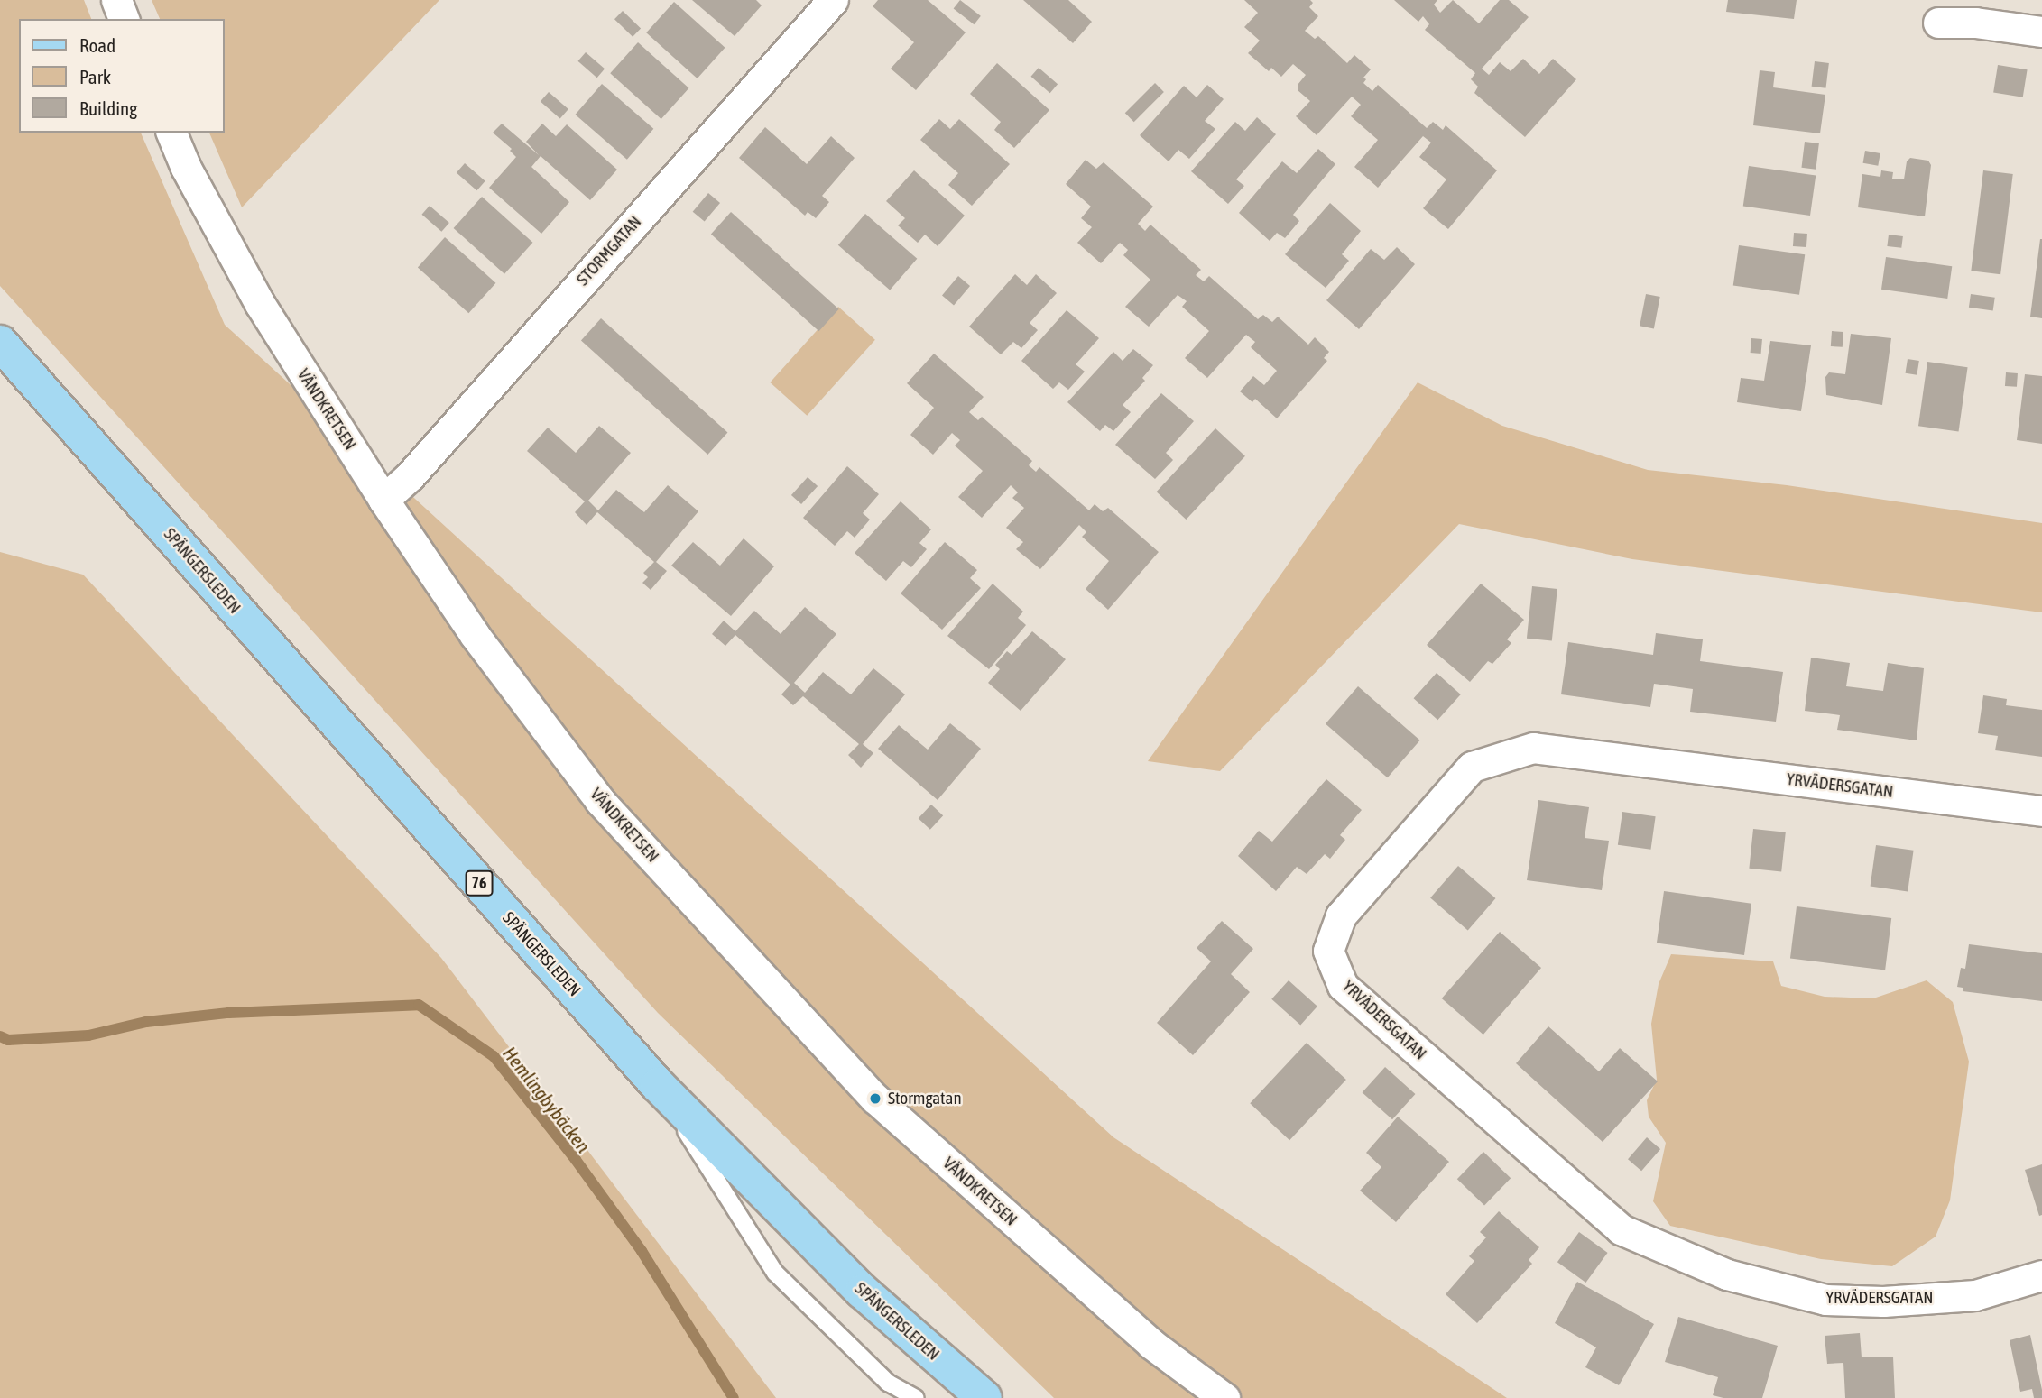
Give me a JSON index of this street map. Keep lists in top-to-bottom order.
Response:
{
  "streets": {
    "main road": ["SPÄNGERSLEDEN", "76"],
    "street": ["STORMGATAN", "VÄNDKRETSEN", "YRVÄDERSGATAN"]
  },
  "crossings": [
    ["STORMGATAN", "VÄNDKRETSEN"]
  ],
  "water": ["Hemlingbybäcken"],
  "places": ["Stormgatan"],
  "legend": ["Road", "Park", "Building"]
}
